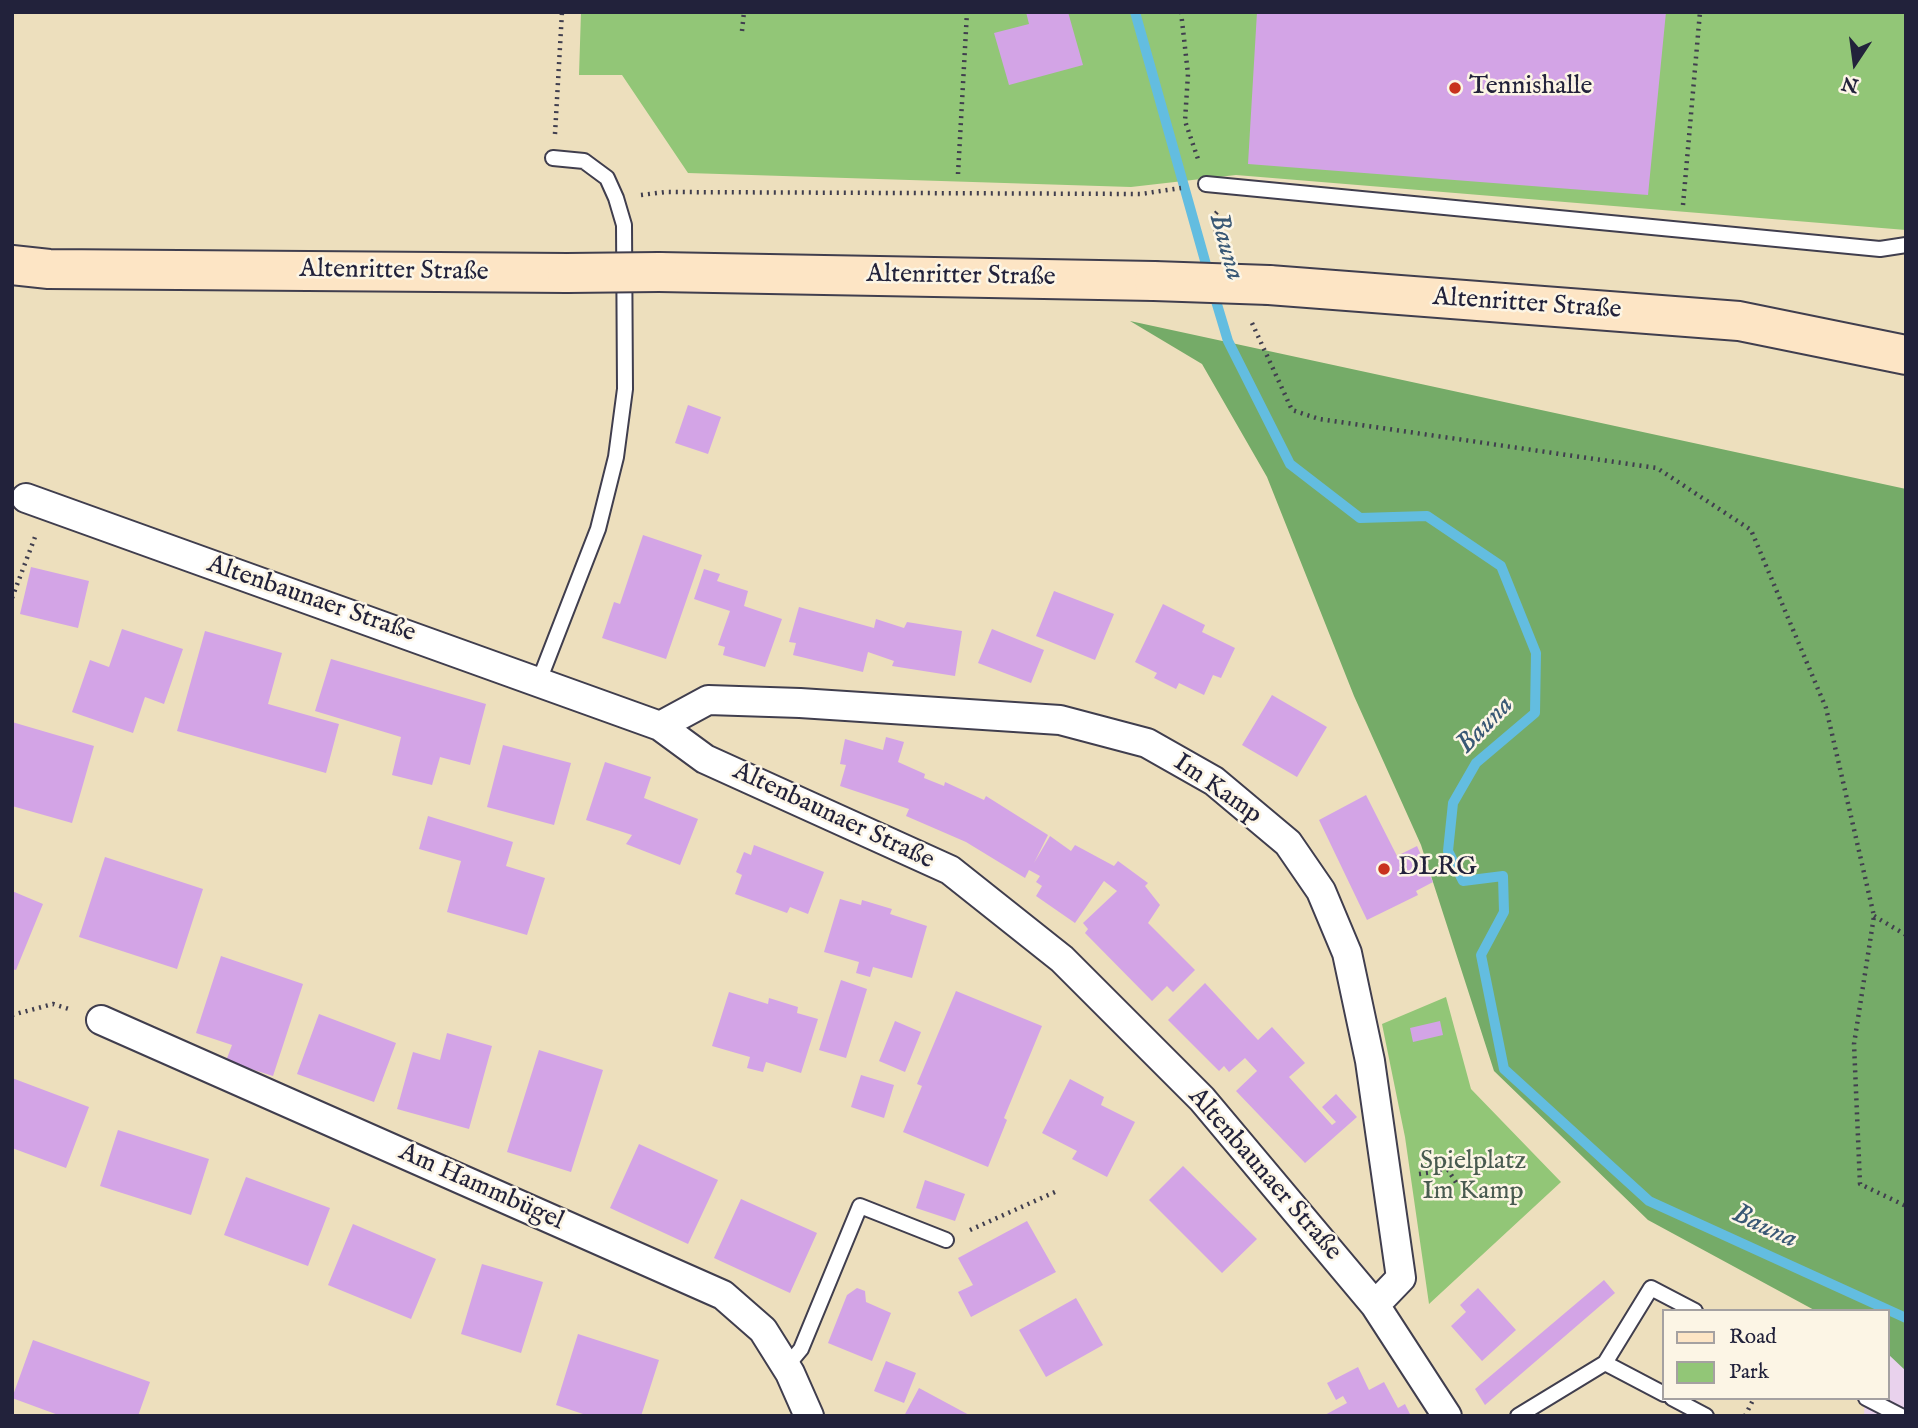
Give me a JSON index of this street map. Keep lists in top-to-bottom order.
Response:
{
  "streets": {
    "main road": ["Altenritter Straße"],
    "street": ["Altenbaunaer Straße", "Im Kamp", "Am Hammbügel"]
  },
  "crossings": [
    ["Altenbaunaer Straße", "Im Kamp"]
  ],
  "water": ["Bauna"],
  "parks": ["Spielplatz Im Kamp"],
  "places": ["Tennishalle", "DLRG"],
  "legend": ["Road", "Park"],
  "north": "bottom"
}
